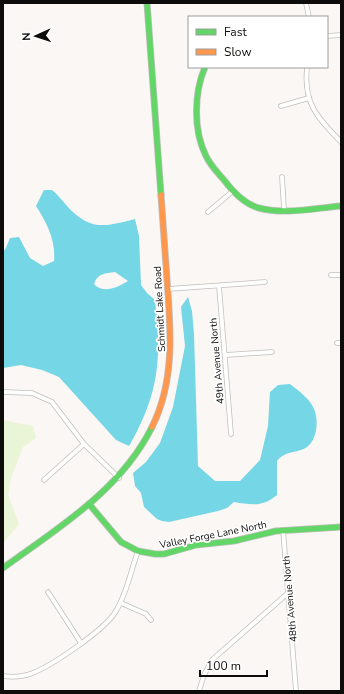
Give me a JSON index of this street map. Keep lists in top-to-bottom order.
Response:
{
  "streets": {
    "street": [
      "Schmidt Lake Road",
      "49th Avenue North",
      "Valley Forge Lane North",
      "48th Avenue North"
    ]
  },
  "crossings": [
    ["Schmidt Lake Road", "Valley Forge Lane North"],
    ["Valley Forge Lane North", "48th Avenue North"]
  ],
  "legend": ["Fast", "Slow"],
  "scale_bar": "100 m",
  "north": "left"
}
